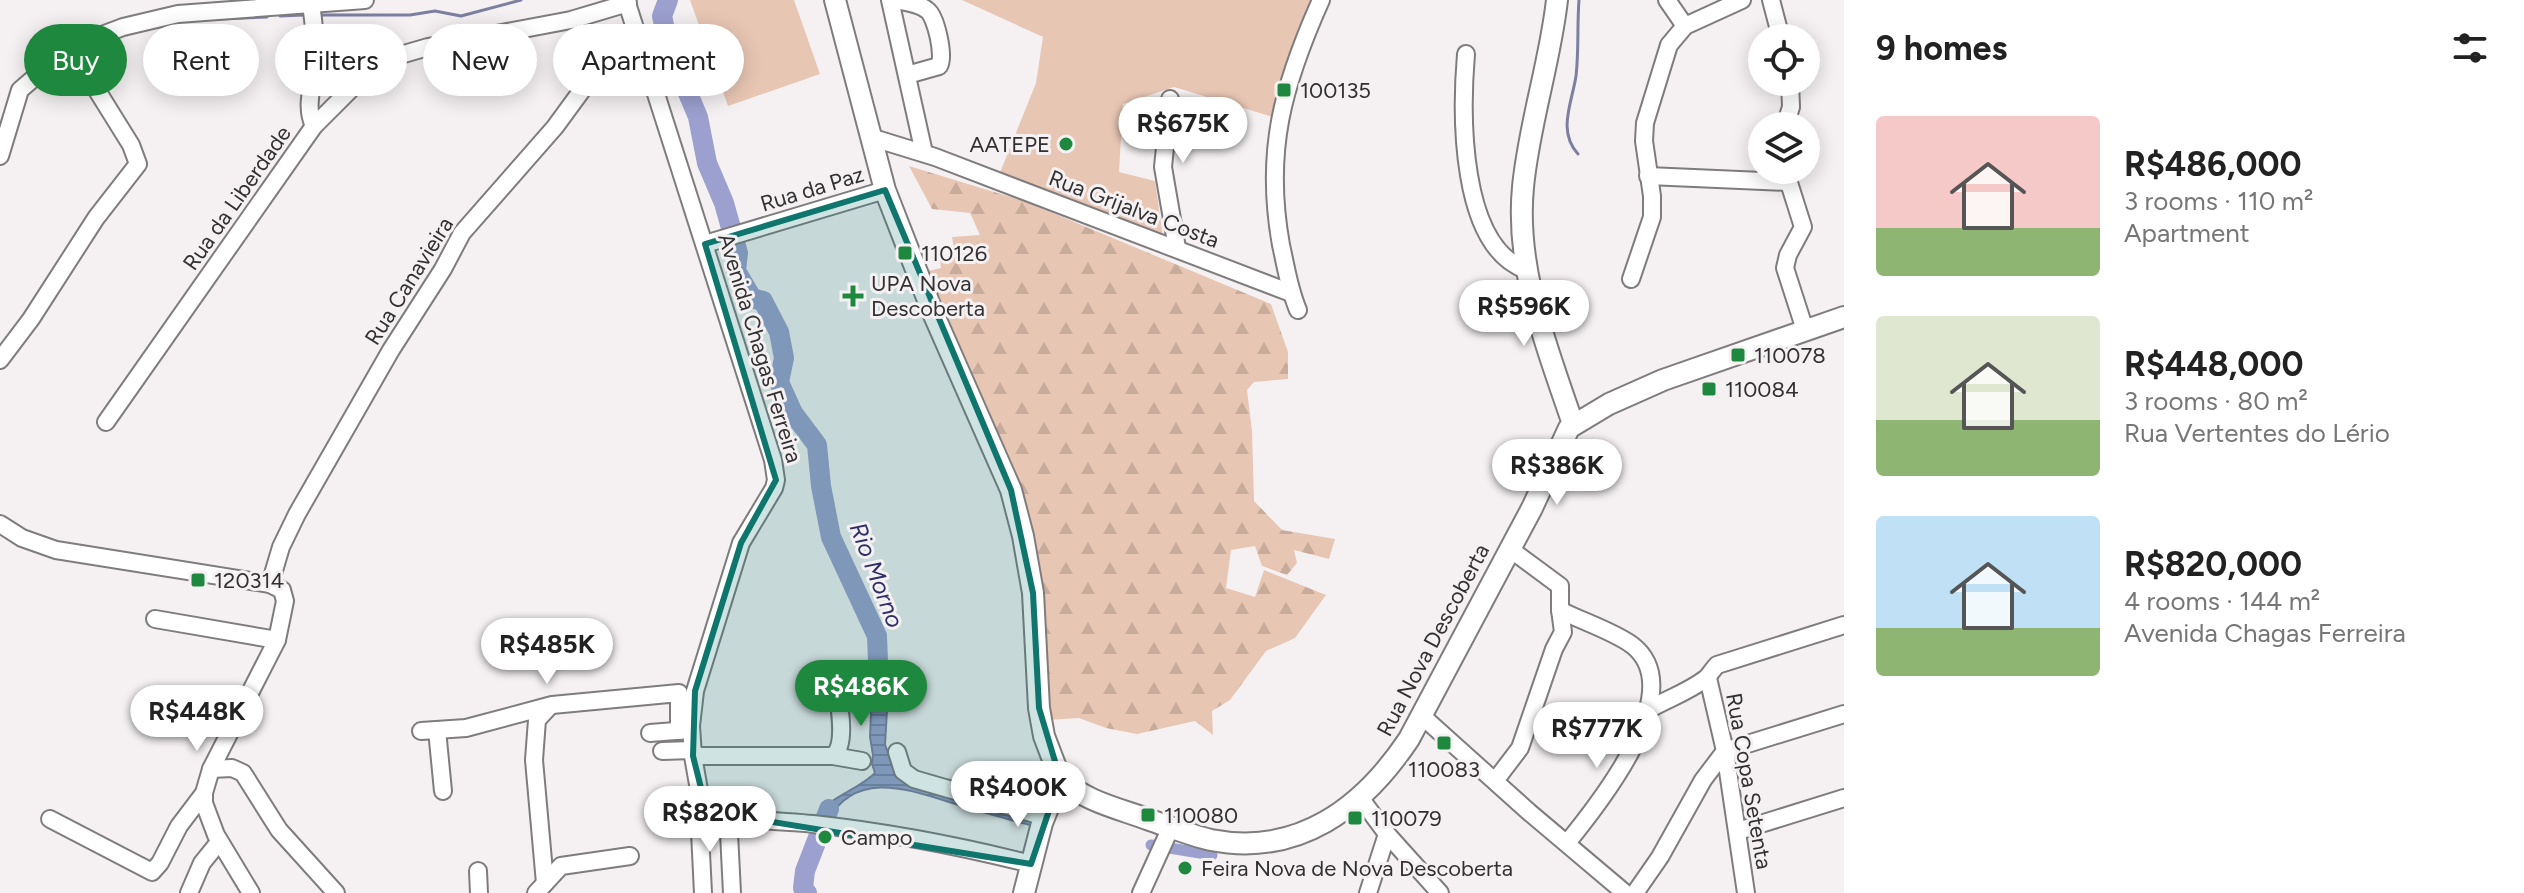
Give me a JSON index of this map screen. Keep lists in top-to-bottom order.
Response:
{
  "streets": {
    "main road": ["Rua Nova Descoberta"],
    "street": [
      "Rua da Paz",
      "Rua da Liberdade",
      "Rua Grijalva Costa",
      "Rua Canavieira",
      "Avenida Chagas Ferreira",
      "Rua Copa Setenta"
    ]
  },
  "crossings": [
    ["Rua da Paz", "Avenida Chagas Ferreira"],
    ["Rua da Liberdade", "Avenida Chagas Ferreira"]
  ],
  "water": ["Rio Morno"],
  "places": {
    "transit": [
      "100135",
      "110126",
      "110078",
      "110084",
      "120314",
      "110083",
      "110080",
      "110079"
    ],
    "other": ["AATEPE", "Campo", "Feira Nova de Nova Descoberta"],
    "health": ["UPA Nova Descoberta"]
  },
  "page": {
    "heading": "9 homes",
    "chip": [
      "Buy",
      "Rent",
      "Filters",
      "New",
      "Apartment"
    ],
    "list": [
      {
        "name": "R$486,000",
        "note": "3 rooms · 110 m² · Apartment"
      },
      {
        "name": "R$448,000",
        "note": "3 rooms · 80 m² · Rua Vertentes do Lério"
      },
      {
        "name": "R$820,000",
        "note": "4 rooms · 144 m² · Avenida Chagas Ferreira"
      }
    ],
    "price": [
      "R$675K",
      "R$596K",
      "R$386K",
      "R$485K",
      "R$486K",
      "R$448K",
      "R$777K",
      "R$400K",
      "R$820K"
    ]
  }
}
